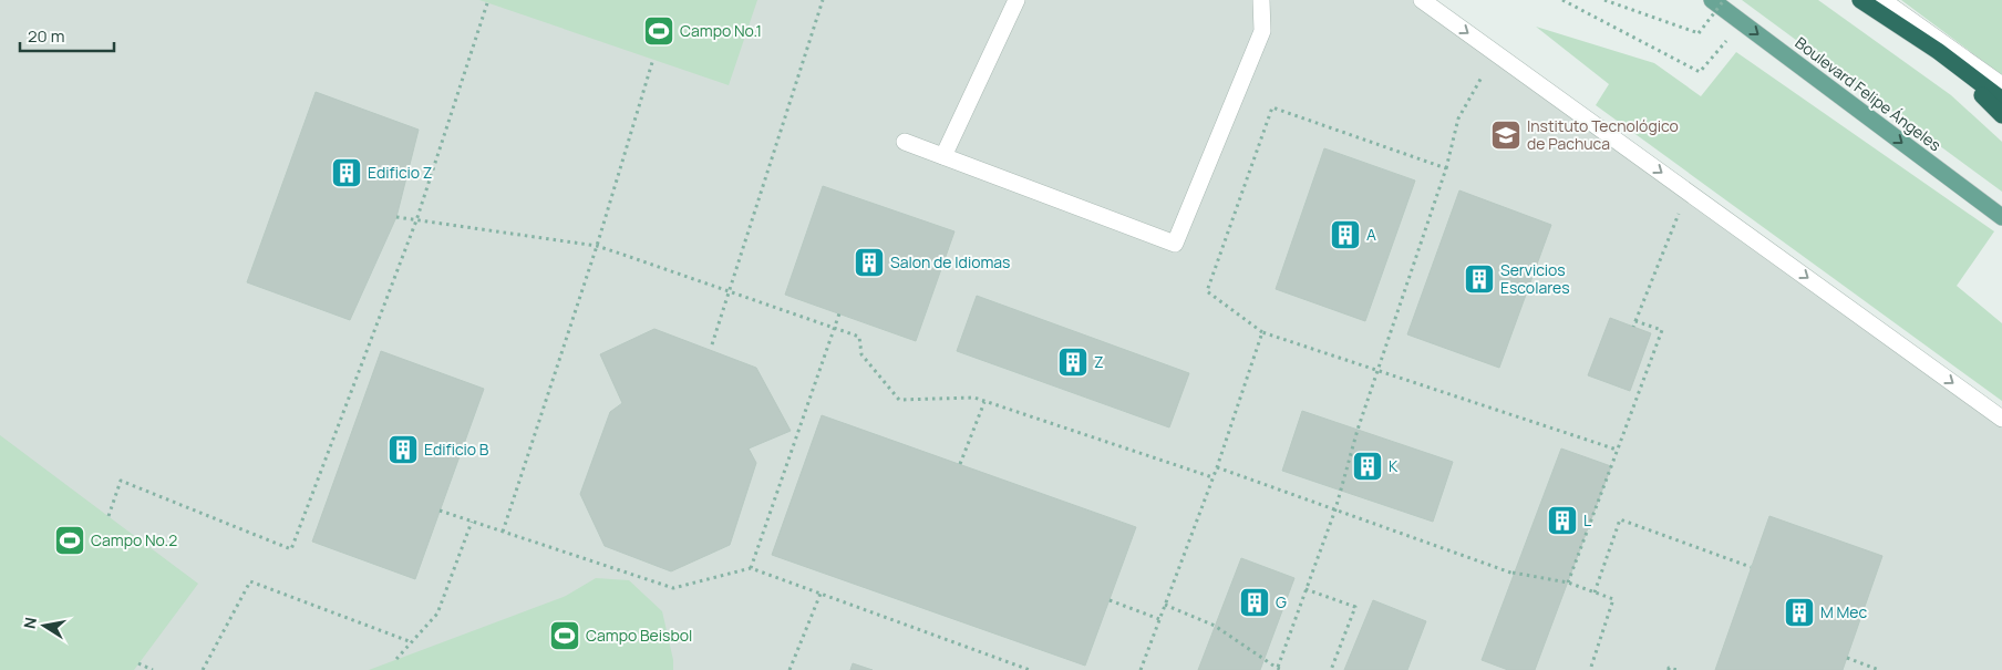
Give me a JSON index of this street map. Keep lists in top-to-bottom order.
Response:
{
  "streets": {
    "main road": ["Boulevard Felipe Ángeles"]
  },
  "one_way": ["Boulevard Felipe Ángeles"],
  "places": {
    "sports": ["Campo No.1", "Campo No.2", "Campo Beisbol"],
    "school or university": ["Instituto Tecnológico de Pachuca"],
    "building": [
      "Edificio Z",
      "A",
      "Salon de Idiomas",
      "Servicios Escolares",
      "Z",
      "Edificio B",
      "K",
      "L",
      "G",
      "M Mec"
    ]
  },
  "scale_bar": "20 m",
  "north": "left"
}
